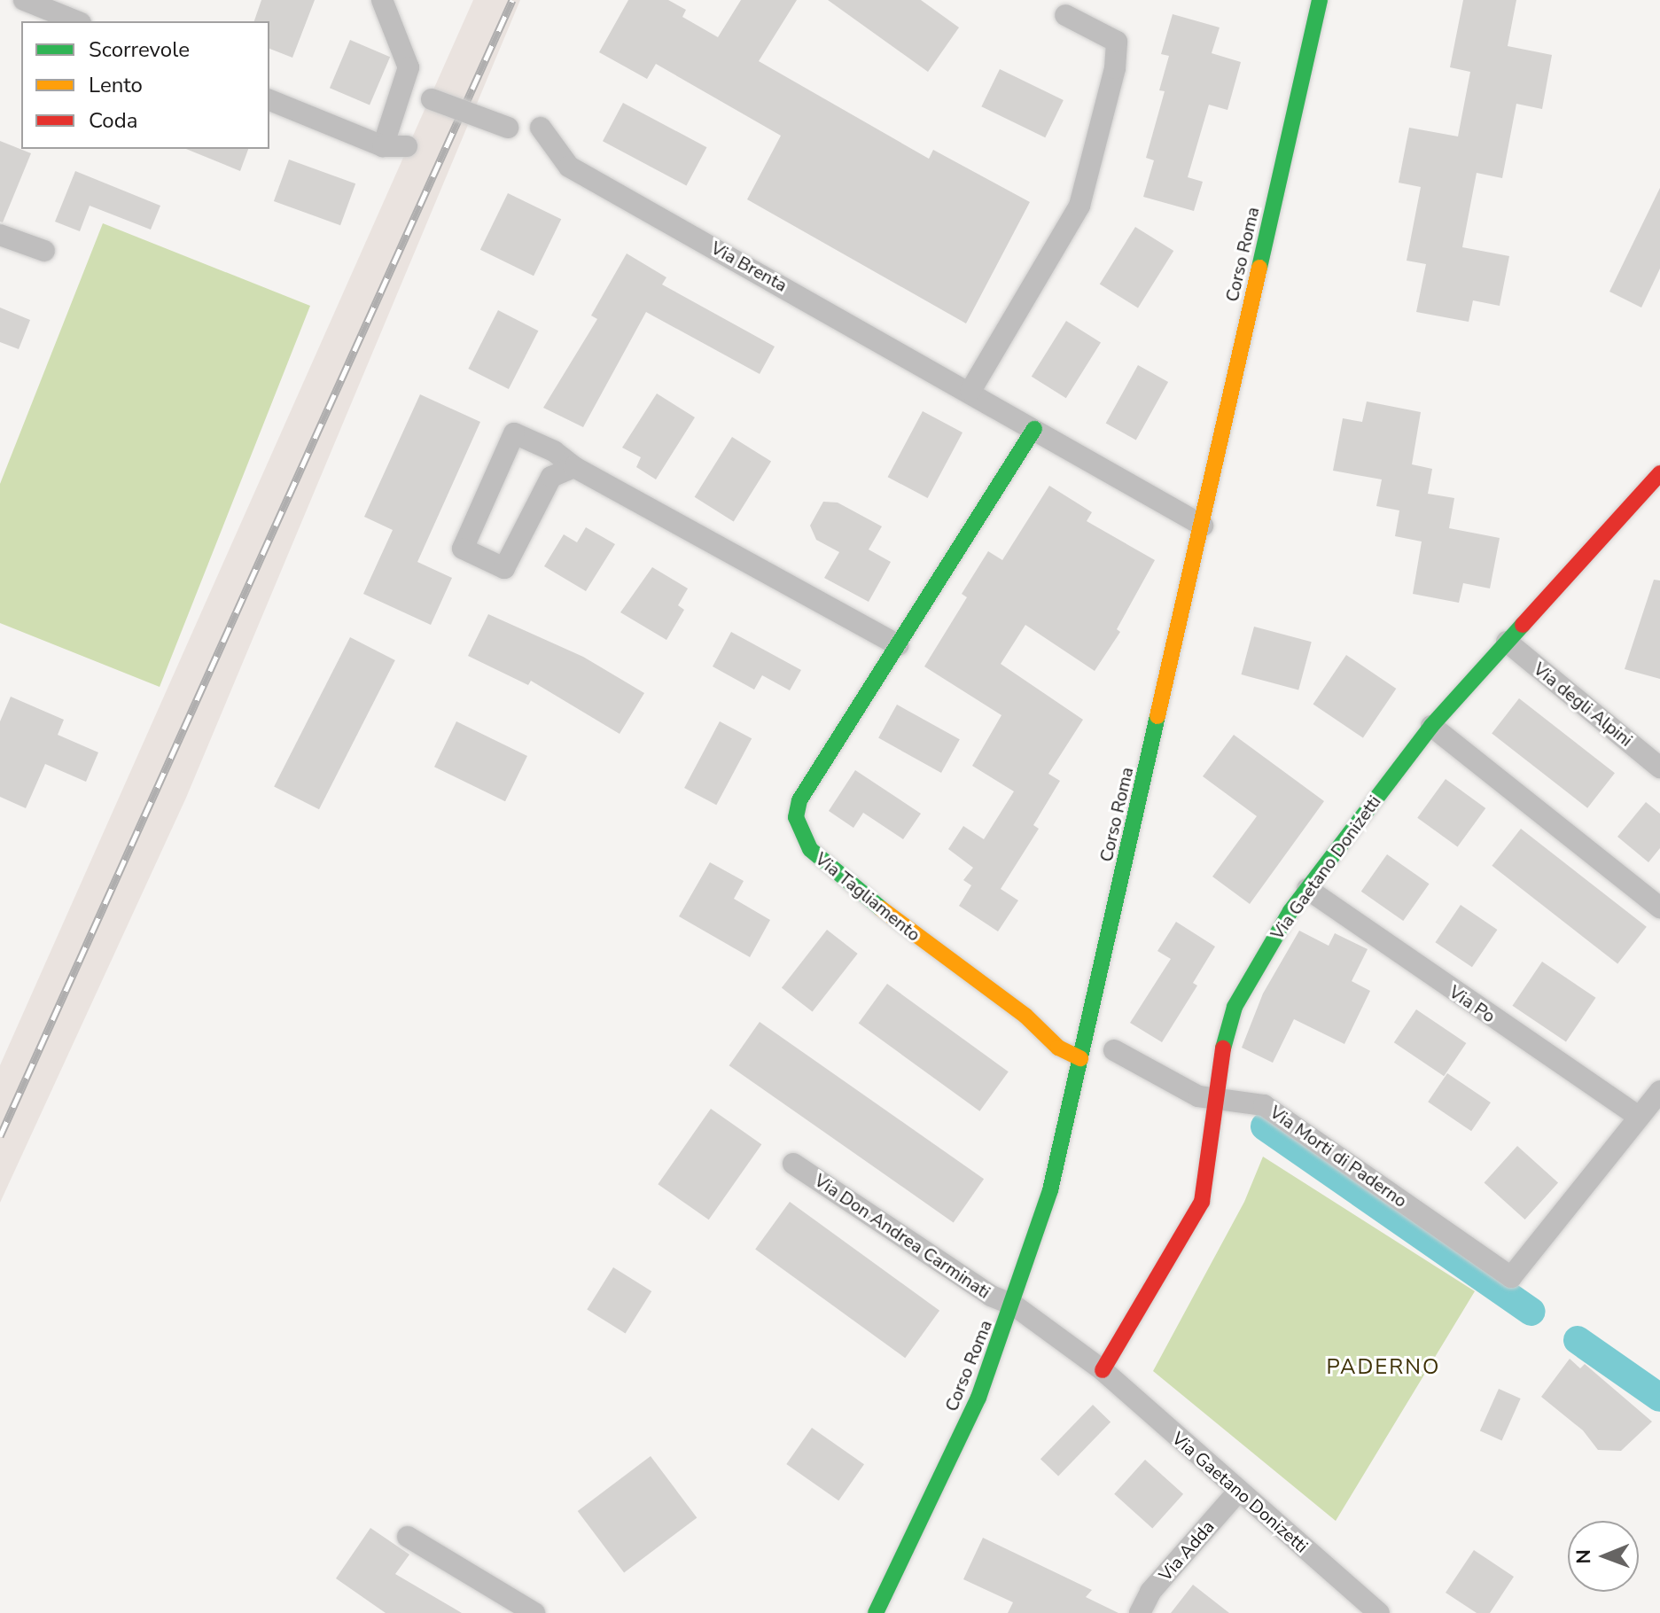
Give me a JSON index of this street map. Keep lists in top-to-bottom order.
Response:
{
  "streets": {
    "street": [
      "Corso Roma",
      "Via Brenta",
      "Via degli Alpini",
      "Via Gaetano Donizetti",
      "Via Tagliamento",
      "Via Po",
      "Via Morti di Paderno",
      "Via Don Andrea Carminati",
      "Via Adda"
    ]
  },
  "crossings": [
    ["Corso Roma", "Via Brenta"],
    ["Corso Roma", "Via Gaetano Donizetti"],
    ["Corso Roma", "Via Tagliamento"],
    ["Corso Roma", "Via Don Andrea Carminati"],
    ["Via Brenta", "Via Tagliamento"],
    ["Via degli Alpini", "Via Gaetano Donizetti"],
    ["Via Gaetano Donizetti", "Via Po"],
    ["Via Gaetano Donizetti", "Via Morti di Paderno"],
    ["Via Gaetano Donizetti", "Via Don Andrea Carminati"],
    ["Via Gaetano Donizetti", "Via Adda"],
    ["Via Po", "Via Morti di Paderno"]
  ],
  "districts": ["PADERNO"],
  "legend": ["Scorrevole", "Lento", "Coda"],
  "north": "left"
}
